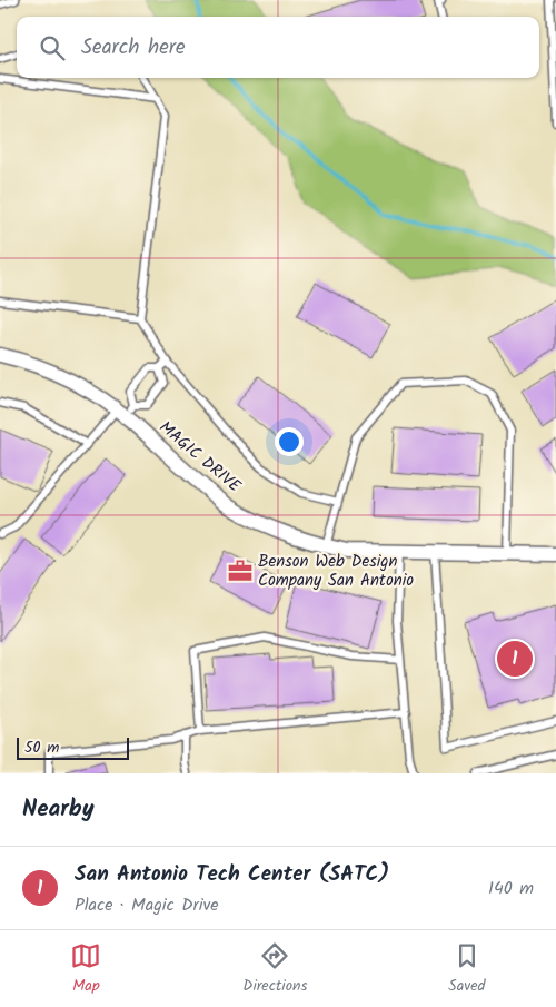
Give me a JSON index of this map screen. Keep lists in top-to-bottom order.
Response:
{
  "streets": {
    "street": ["MAGIC DRIVE"]
  },
  "places": {
    "office": ["Benson Web Design Company San Antonio"]
  },
  "scale_bar": "50 m",
  "page": {
    "search": "Search here",
    "pins": "1",
    "scale": "50 m",
    "heading": "Nearby",
    "list": [
      {
        "mark": "1",
        "name": "San Antonio Tech Center (SATC)",
        "note": "Place · Magic Drive",
        "value": "140 m"
      }
    ],
    "nav": ["Map", "Directions", "Saved"]
  }
}
